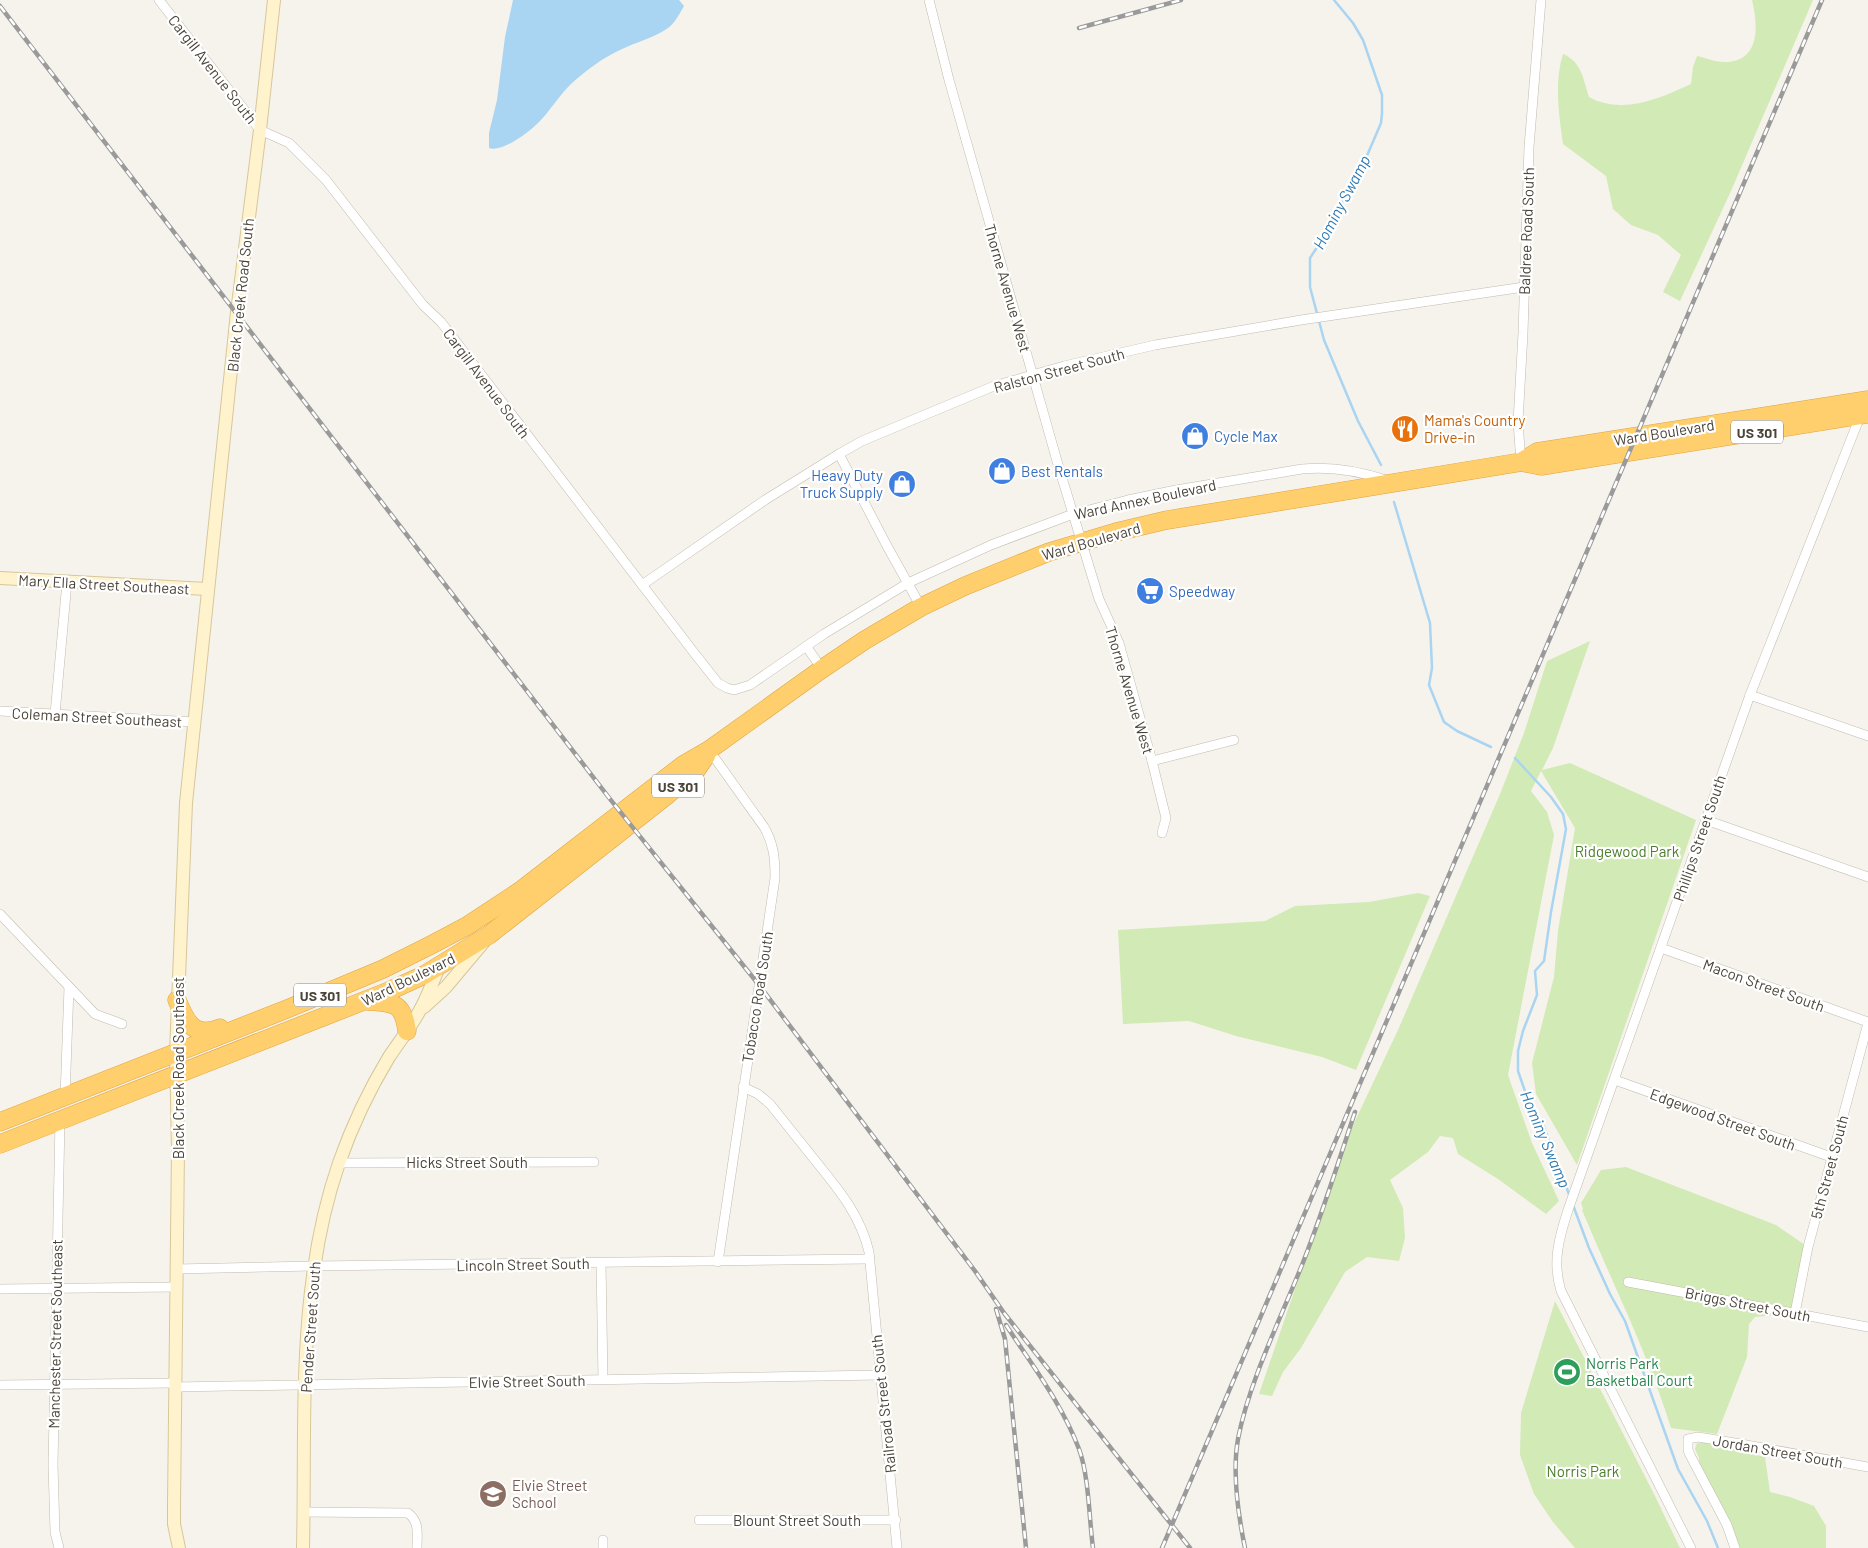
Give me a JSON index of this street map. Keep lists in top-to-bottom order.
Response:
{
  "streets": {
    "highway": ["Ward Boulevard", "US 301"],
    "street": [
      "Cargill Avenue South",
      "Baldree Road South",
      "Thorne Avenue West",
      "Black Creek Road South",
      "Ralston Street South",
      "Ward Annex Boulevard",
      "Mary Ella Street Southeast",
      "Coleman Street Southeast",
      "Phillips Street South",
      "Macon Street South",
      "Tobacco Road South",
      "Black Creek Road Southeast",
      "Edgewood Street South",
      "Hicks Street South",
      "5th Street South",
      "Lincoln Street South",
      "Briggs Street South",
      "Pender Street South",
      "Manchester Street Southeast",
      "Elvie Street South",
      "Railroad Street South",
      "Jordan Street South",
      "Blount Street South"
    ]
  },
  "crossings": [
    ["Cargill Avenue South", "Black Creek Road South"],
    ["Cargill Avenue South", "Ralston Street South"],
    ["Cargill Avenue South", "Ward Annex Boulevard"],
    ["Baldree Road South", "Ralston Street South"],
    ["Baldree Road South", "Ward Boulevard"],
    ["Thorne Avenue West", "Ralston Street South"],
    ["Thorne Avenue West", "Ward Boulevard"],
    ["Thorne Avenue West", "Ward Annex Boulevard"],
    ["Black Creek Road South", "Mary Ella Street Southeast"],
    ["Black Creek Road South", "Black Creek Road Southeast"],
    ["Ward Boulevard", "Ward Annex Boulevard"],
    ["Ward Boulevard", "Phillips Street South"],
    ["Ward Boulevard", "Tobacco Road South"],
    ["Ward Boulevard", "Black Creek Road Southeast"],
    ["Ward Boulevard", "Pender Street South"],
    ["Ward Boulevard", "Manchester Street Southeast"],
    ["Mary Ella Street Southeast", "Black Creek Road Southeast"],
    ["Coleman Street Southeast", "Black Creek Road Southeast"],
    ["Phillips Street South", "Macon Street South"],
    ["Phillips Street South", "Edgewood Street South"],
    ["Macon Street South", "5th Street South"],
    ["Tobacco Road South", "Lincoln Street South"],
    ["Tobacco Road South", "Railroad Street South"],
    ["Black Creek Road Southeast", "Lincoln Street South"],
    ["Black Creek Road Southeast", "Elvie Street South"],
    ["Edgewood Street South", "5th Street South"],
    ["Hicks Street South", "Pender Street South"],
    ["5th Street South", "Briggs Street South"],
    ["Lincoln Street South", "Pender Street South"],
    ["Lincoln Street South", "Railroad Street South"],
    ["Pender Street South", "Elvie Street South"],
    ["Manchester Street Southeast", "Elvie Street South"],
    ["Elvie Street South", "Railroad Street South"],
    ["Railroad Street South", "Blount Street South"]
  ],
  "water": ["Hominy Swamp"],
  "parks": ["Ridgewood Park", "Norris Park"],
  "places": {
    "restaurant": ["Mama's Country Drive-in"],
    "shop": ["Cycle Max", "Best Rentals", "Heavy Duty Truck Supply"],
    "supermarket": ["Speedway"],
    "sports": ["Norris Park Basketball Court"],
    "school or university": ["Elvie Street School"]
  }
}
